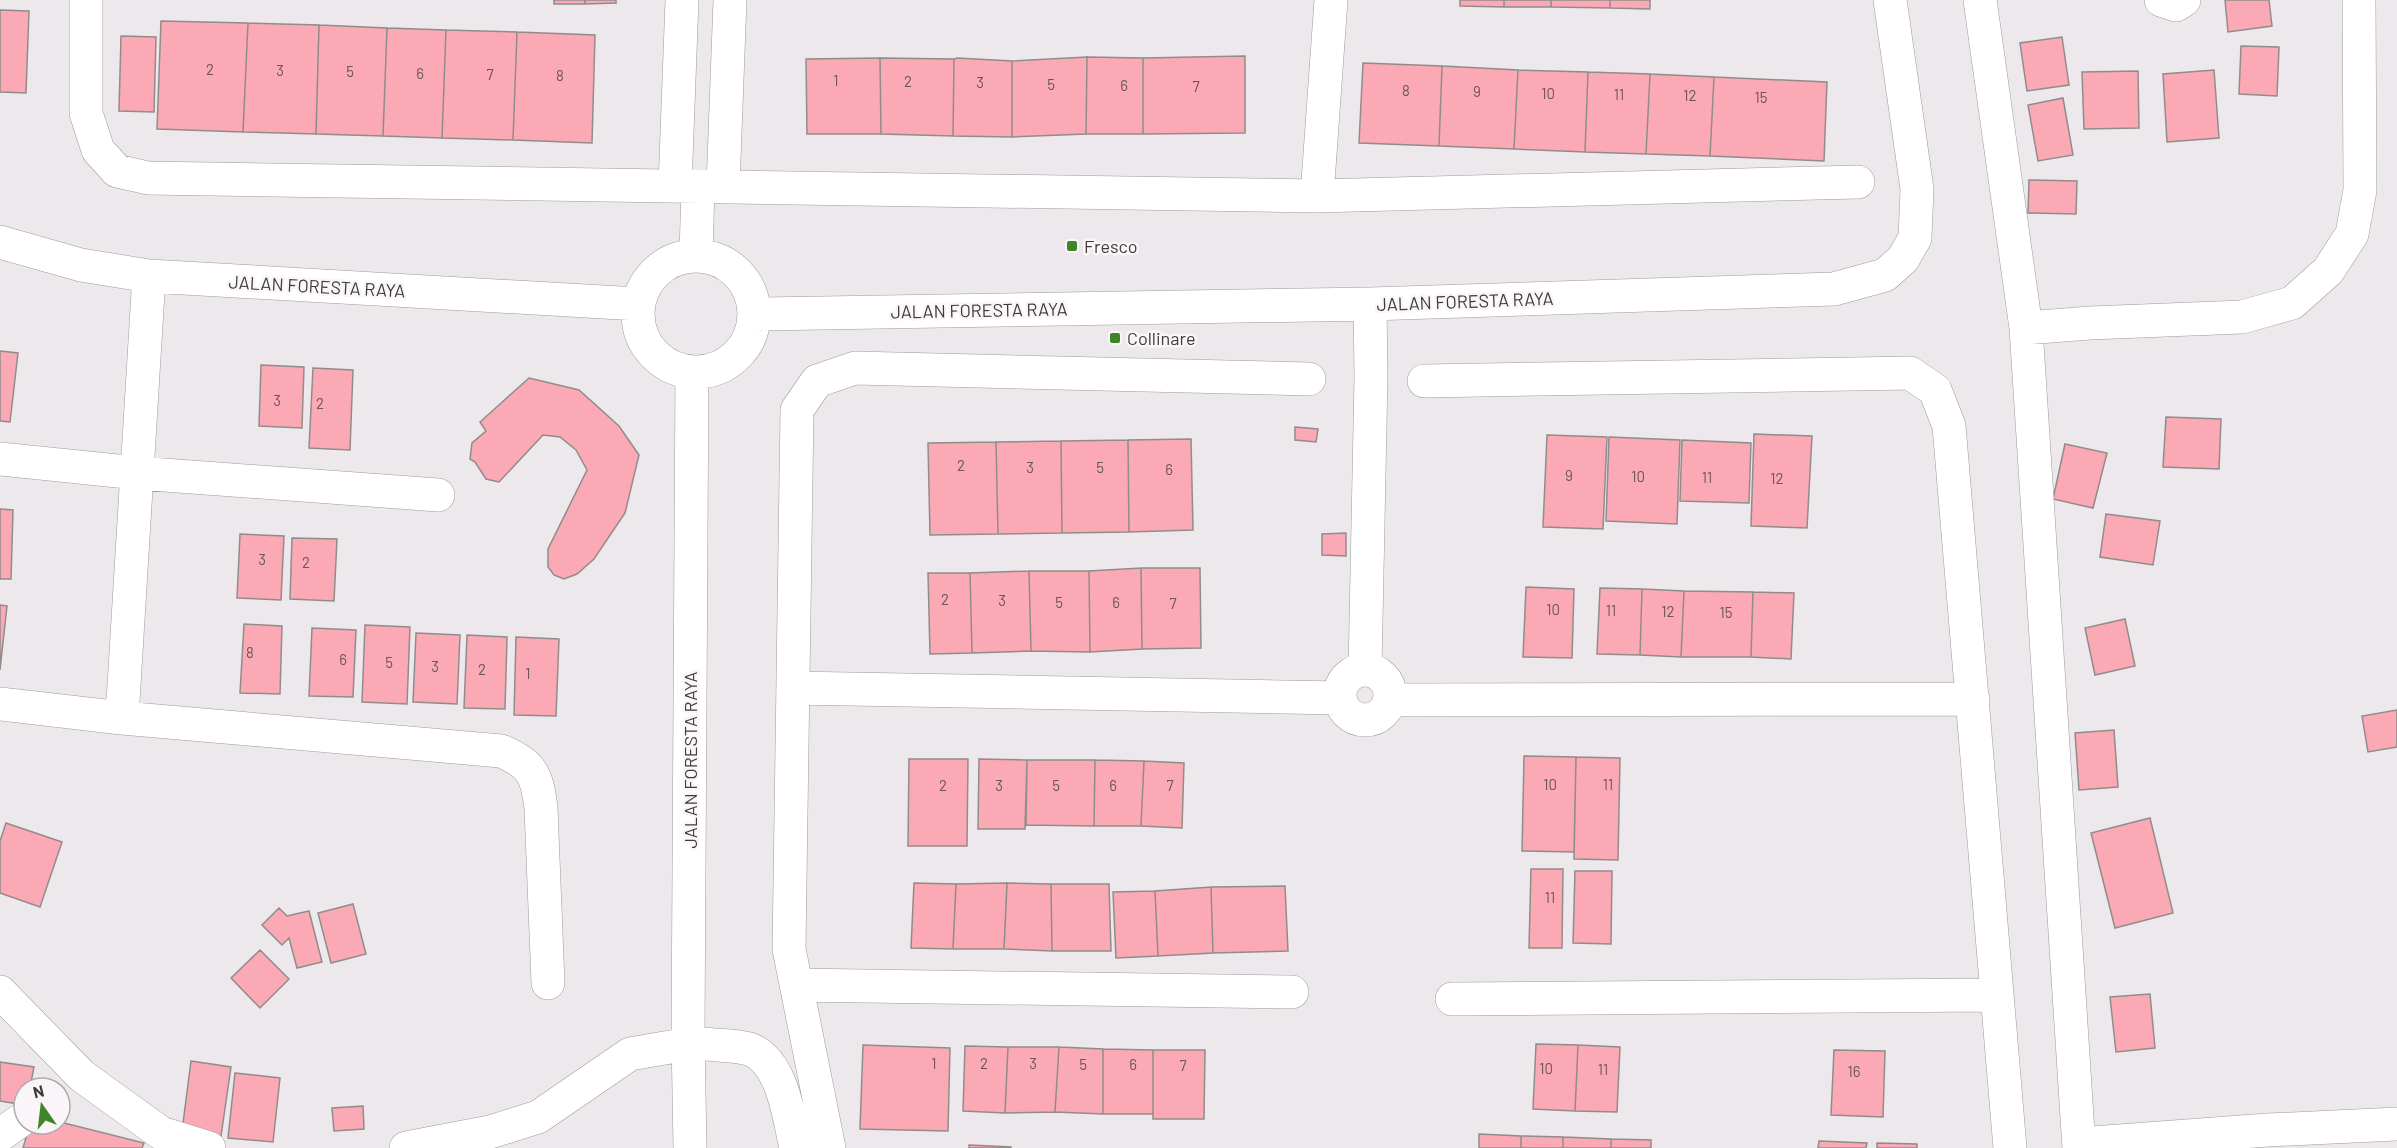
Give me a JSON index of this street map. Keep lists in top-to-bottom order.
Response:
{
  "streets": {
    "street": ["JALAN FORESTA RAYA"]
  },
  "places": {
    "transit": ["Fresco", "Collinare"]
  },
  "house_numbers": [
    "2",
    "3",
    "5",
    "6",
    "7",
    "8",
    "1",
    "2",
    "3",
    "5",
    "6",
    "7",
    "8",
    "9",
    "10",
    "11",
    "12",
    "15",
    "3",
    "2",
    "2",
    "3",
    "5",
    "6",
    "9",
    "10",
    "11",
    "12",
    "3",
    "2",
    "2",
    "3",
    "5",
    "6",
    "7",
    "10",
    "11",
    "12",
    "15",
    "8",
    "6",
    "5",
    "3",
    "2",
    "1",
    "10",
    "11",
    "2",
    "3",
    "5",
    "6",
    "7",
    "11",
    "1",
    "2",
    "3",
    "5",
    "6",
    "7",
    "10",
    "11",
    "16"
  ],
  "north": "top"
}
